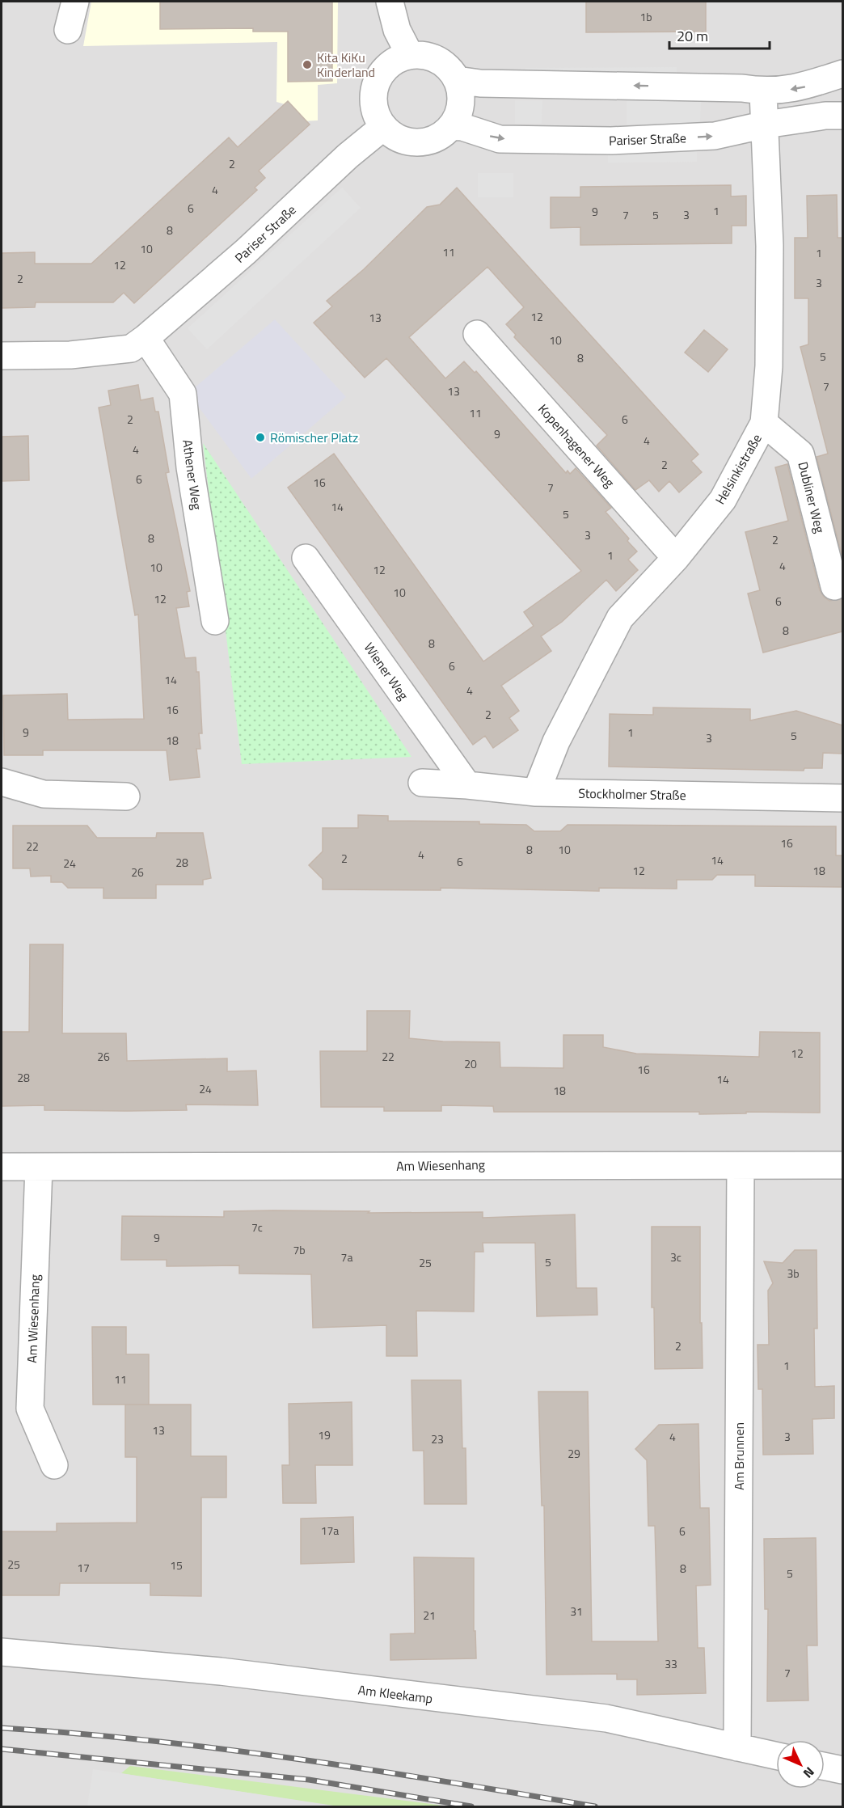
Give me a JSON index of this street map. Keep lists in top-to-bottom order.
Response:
{
  "streets": {
    "street": [
      "Pariser Straße",
      "Kopenhagener Weg",
      "Helsinkistraße",
      "Athener Weg",
      "Dubliner Weg",
      "Wiener Weg",
      "Stockholmer Straße",
      "Am Wiesenhang",
      "Am Brunnen",
      "Am Kleekamp"
    ]
  },
  "crossings": [
    ["Pariser Straße", "Helsinkistraße"],
    ["Pariser Straße", "Athener Weg"],
    ["Kopenhagener Weg", "Helsinkistraße"],
    ["Helsinkistraße", "Dubliner Weg"],
    ["Helsinkistraße", "Stockholmer Straße"],
    ["Wiener Weg", "Stockholmer Straße"],
    ["Am Wiesenhang", "Am Brunnen"],
    ["Am Brunnen", "Am Kleekamp"]
  ],
  "places": ["Kita KiKu Kinderland", "Römischer Platz"],
  "house_numbers": [
    "1b",
    "2",
    "4",
    "6",
    "1",
    "9",
    "7",
    "5",
    "3",
    "8",
    "10",
    "11",
    "1",
    "12",
    "2",
    "3",
    "12",
    "13",
    "10",
    "5",
    "8",
    "7",
    "13",
    "11",
    "2",
    "6",
    "9",
    "4",
    "4",
    "2",
    "6",
    "16",
    "7",
    "14",
    "5",
    "3",
    "8",
    "2",
    "1",
    "4",
    "10",
    "12",
    "10",
    "12",
    "6",
    "8",
    "8",
    "6",
    "14",
    "4",
    "16",
    "2",
    "9",
    "1",
    "5",
    "3",
    "18",
    "16",
    "22",
    "8",
    "10",
    "4",
    "2",
    "14",
    "6",
    "28",
    "24",
    "12",
    "18",
    "26",
    "12",
    "26",
    "22",
    "20",
    "16",
    "28",
    "14",
    "24",
    "18",
    "7c",
    "9",
    "7b",
    "7a",
    "3c",
    "5",
    "25",
    "3b",
    "2",
    "1",
    "11",
    "13",
    "19",
    "4",
    "3",
    "23",
    "29",
    "17a",
    "6",
    "25",
    "15",
    "17",
    "8",
    "5",
    "31",
    "21",
    "33",
    "7"
  ],
  "scale_bar": "20 m",
  "north": "bottom right"
}
